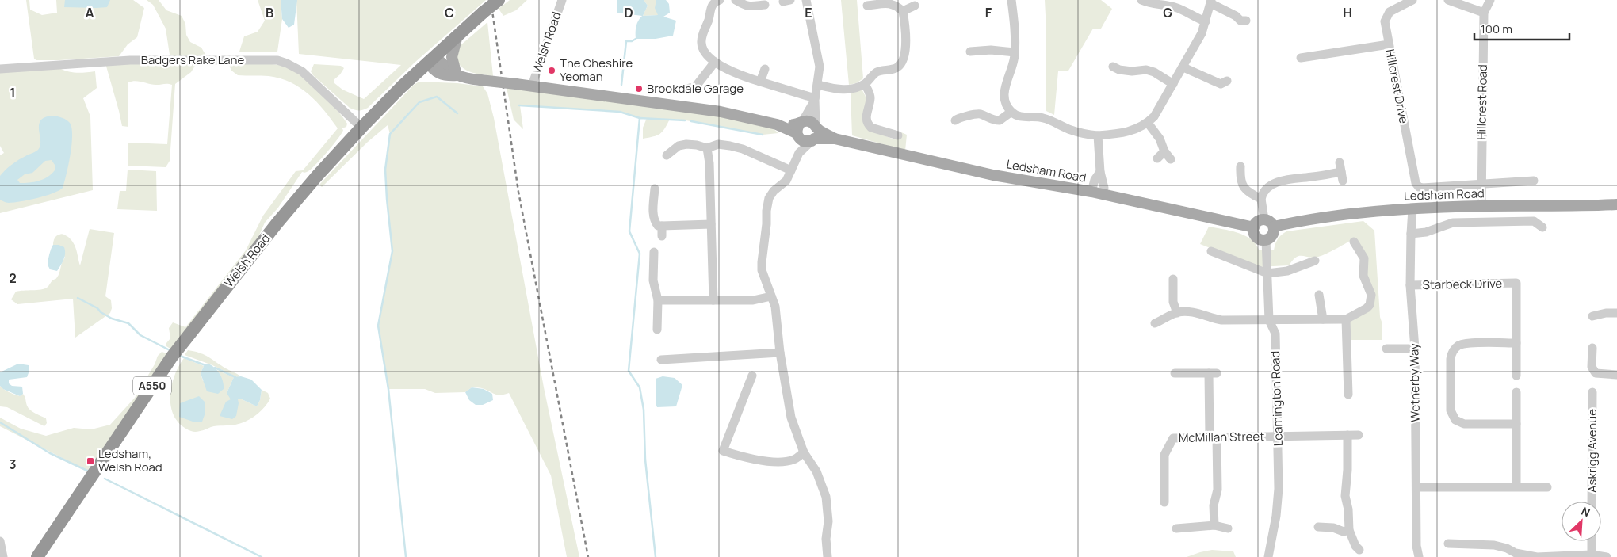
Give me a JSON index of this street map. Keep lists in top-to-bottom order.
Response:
{
  "streets": {
    "highway": ["Welsh Road", "A550"],
    "main road": ["Ledsham Road"],
    "street": [
      "Badgers Rake Lane",
      "Hillcrest Drive",
      "Hillcrest Road",
      "Starbeck Drive",
      "Wetherby Way",
      "Leamington Road",
      "McMillan Street",
      "Askrigg Avenue"
    ]
  },
  "crossings": [
    ["Welsh Road", "Badgers Rake Lane"],
    ["Welsh Road", "Ledsham Road"],
    ["Hillcrest Drive", "Ledsham Road"],
    ["Hillcrest Road", "Ledsham Road"],
    ["Ledsham Road", "Wetherby Way"],
    ["Ledsham Road", "Leamington Road"],
    ["Starbeck Drive", "Wetherby Way"],
    ["Leamington Road", "McMillan Street"]
  ],
  "places": {
    "other": ["The Cheshire Yeoman", "Brookdale Garage"],
    "transit": ["Ledsham, Welsh Road"]
  },
  "scale_bar": "100 m",
  "north": "top right",
  "grid": {
    "columns": [
      "A",
      "B",
      "C",
      "D",
      "E",
      "F",
      "G",
      "H"
    ],
    "rows": ["1", "2", "3"]
  }
}
